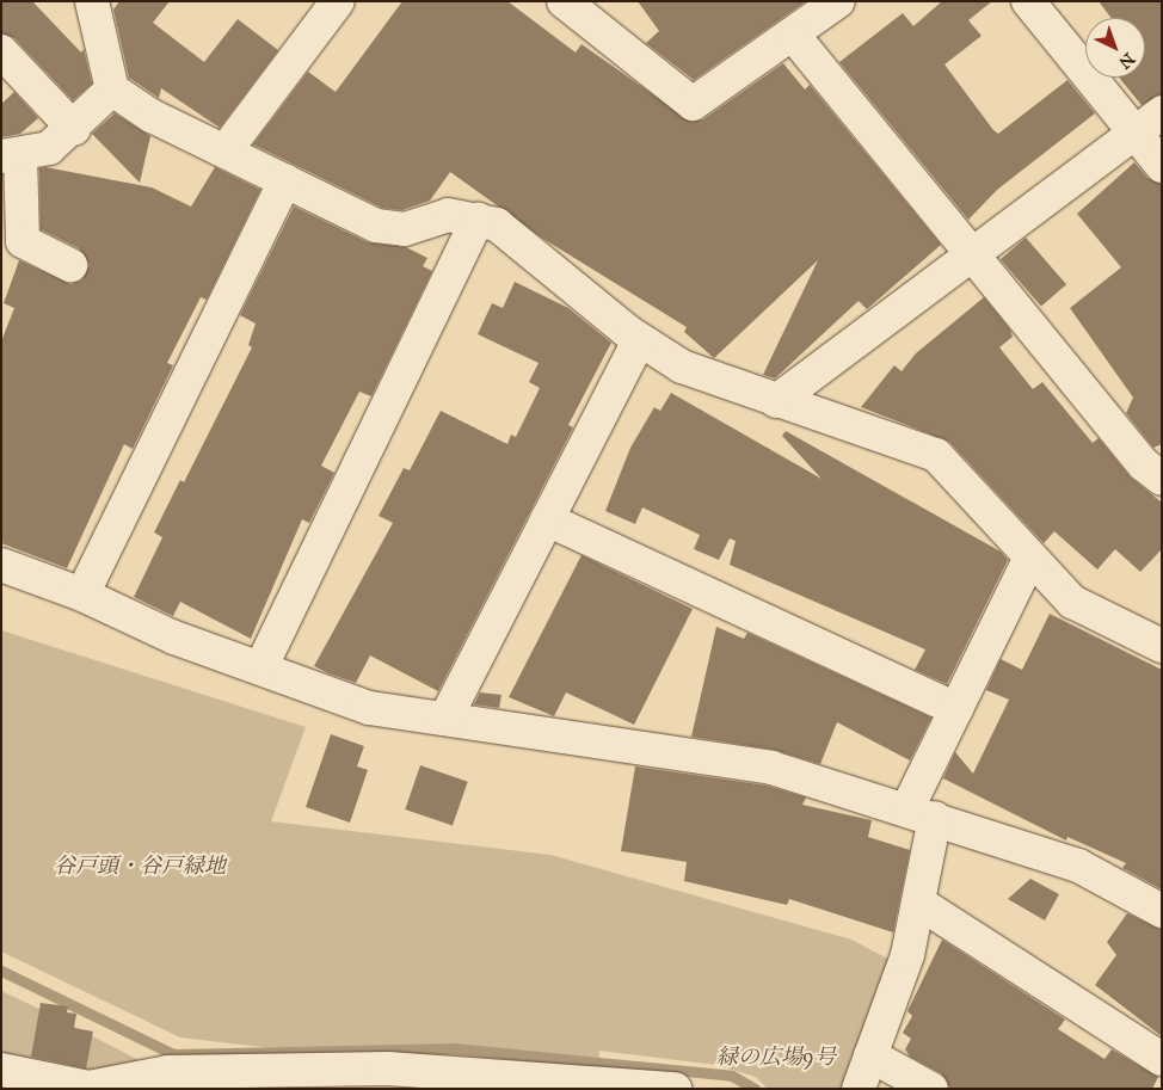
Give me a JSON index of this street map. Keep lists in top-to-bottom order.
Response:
{
  "parks": ["谷戸頭・谷戸緑地", "緑の広場9号"],
  "north": "bottom right"
}
